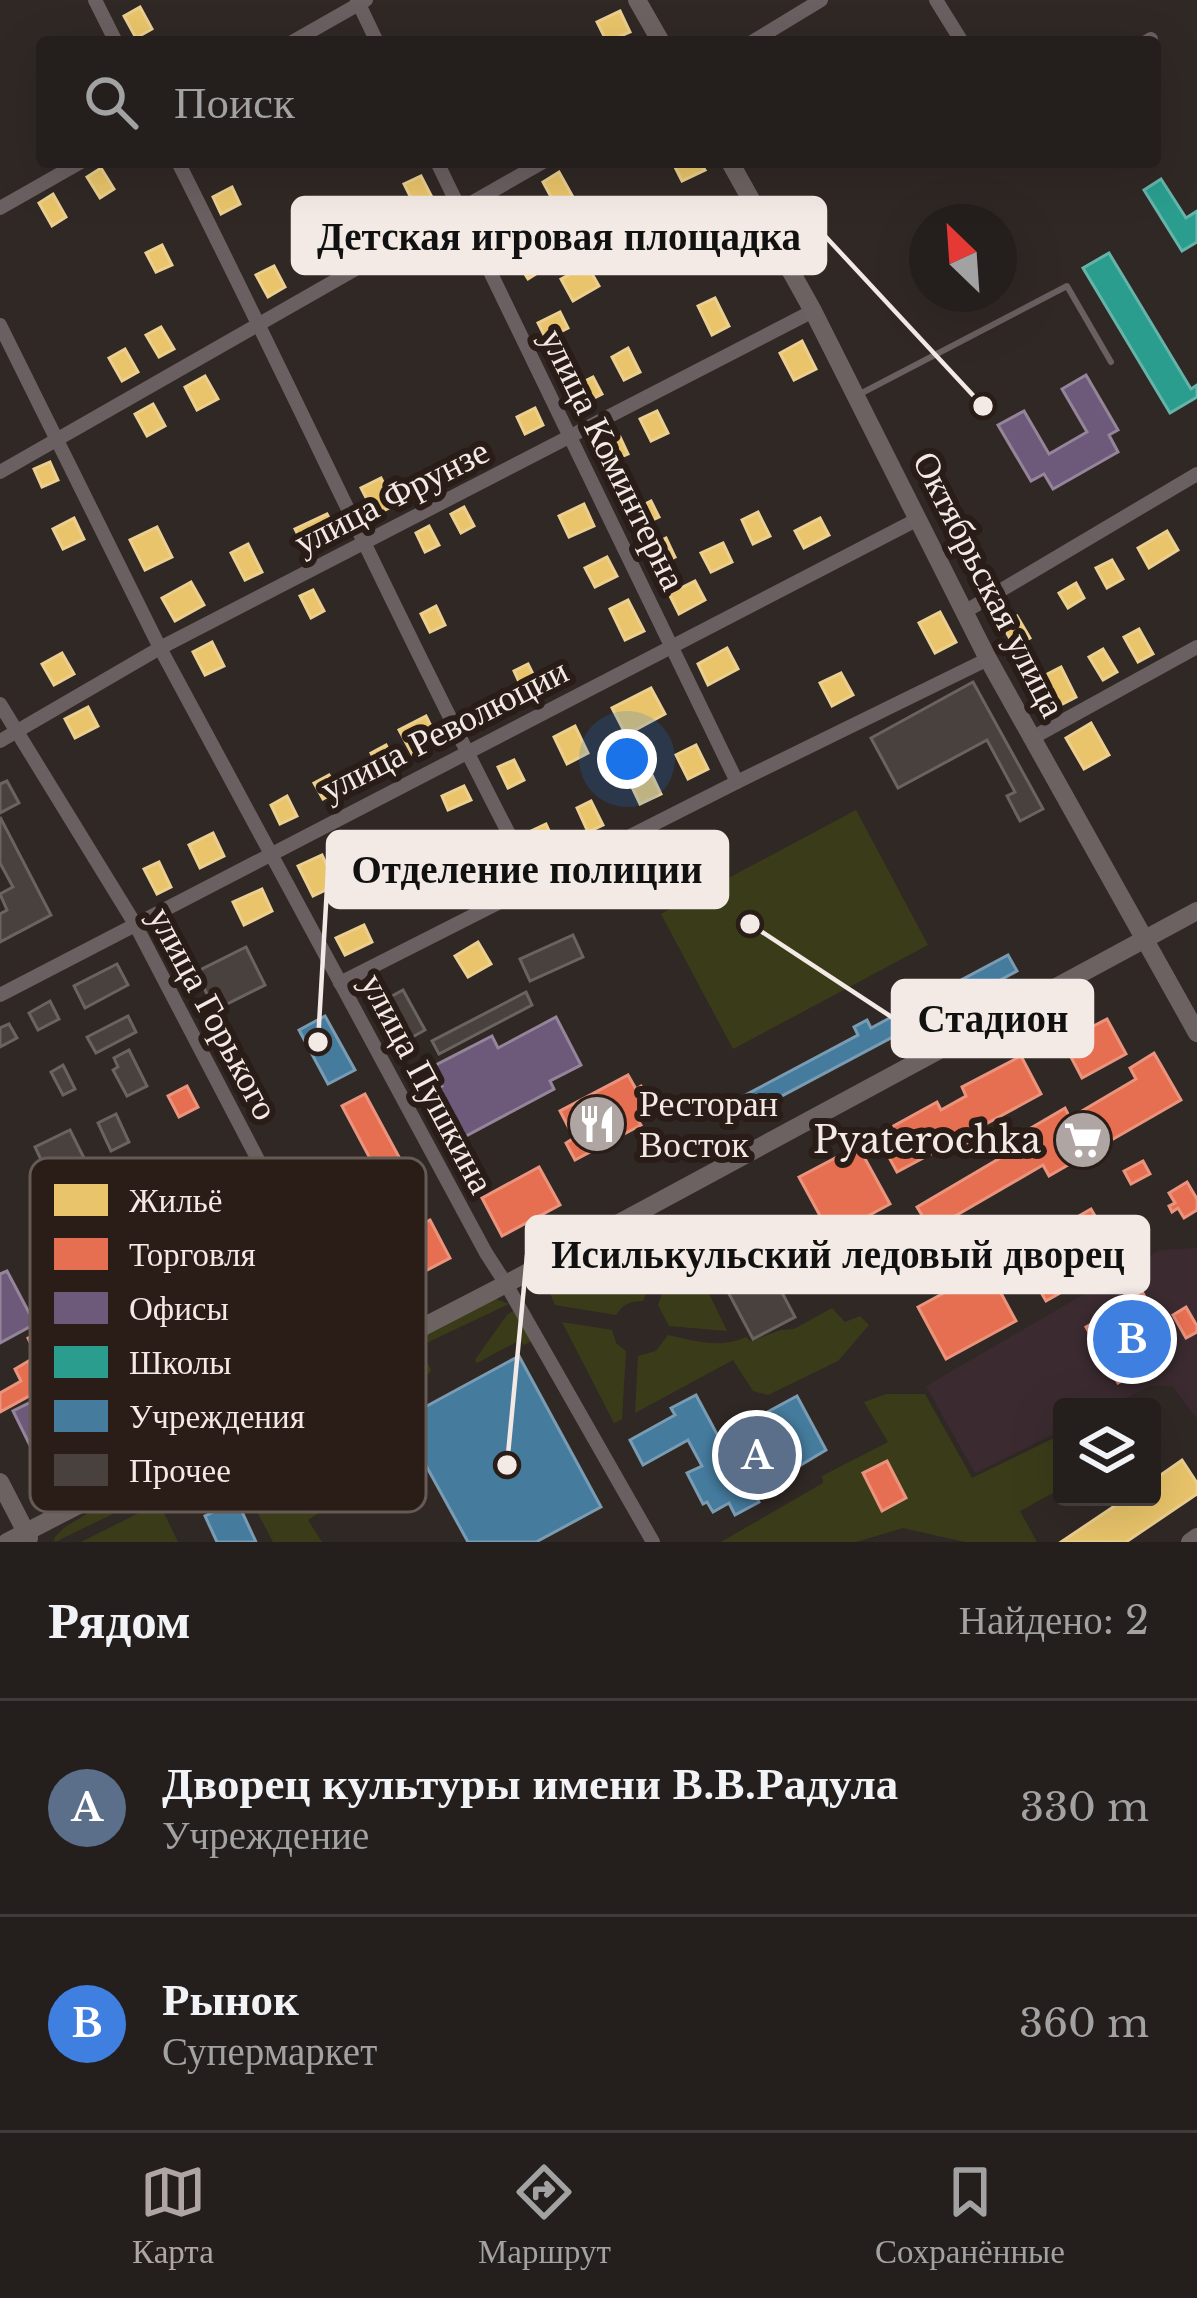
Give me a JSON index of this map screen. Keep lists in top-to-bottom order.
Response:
{
  "streets": {
    "street": [
      "улица Коминтерна",
      "улица Фрунзе",
      "Октябрьская улица",
      "улица Революции",
      "улица Горького",
      "улица Пушкина"
    ]
  },
  "crossings": [
    ["улица Коминтерна", "улица Фрунзе"],
    ["улица Коминтерна", "улица Революции"],
    ["улица Фрунзе", "Октябрьская улица"],
    ["улица Фрунзе", "улица Горького"],
    ["улица Фрунзе", "улица Пушкина"],
    ["Октябрьская улица", "улица Революции"],
    ["улица Революции", "улица Горького"],
    ["улица Революции", "улица Пушкина"]
  ],
  "places": {
    "other": [
      "Детская игровая площадка",
      "Стадион",
      "Отделение полиции",
      "Исилькульский ледовый дворец"
    ],
    "restaurant": ["Ресторан Восток"],
    "supermarket": ["Pyaterochka"]
  },
  "legend": [
    "Жильё",
    "Торговля",
    "Офисы",
    "Школы",
    "Учреждения",
    "Прочее"
  ],
  "north": "top left",
  "page": {
    "search": "Поиск",
    "pins": ["B", "A"],
    "heading": ["Рядом", "Найдено: 2"],
    "list": [
      {
        "mark": "A",
        "name": "Дворец культуры имени В.В.Радула",
        "note": "Учреждение",
        "value": "330 m"
      },
      {
        "mark": "B",
        "name": "Рынок",
        "note": "Супермаркет",
        "value": "360 m"
      }
    ],
    "nav": ["Карта", "Маршрут", "Сохранённые"]
  }
}
